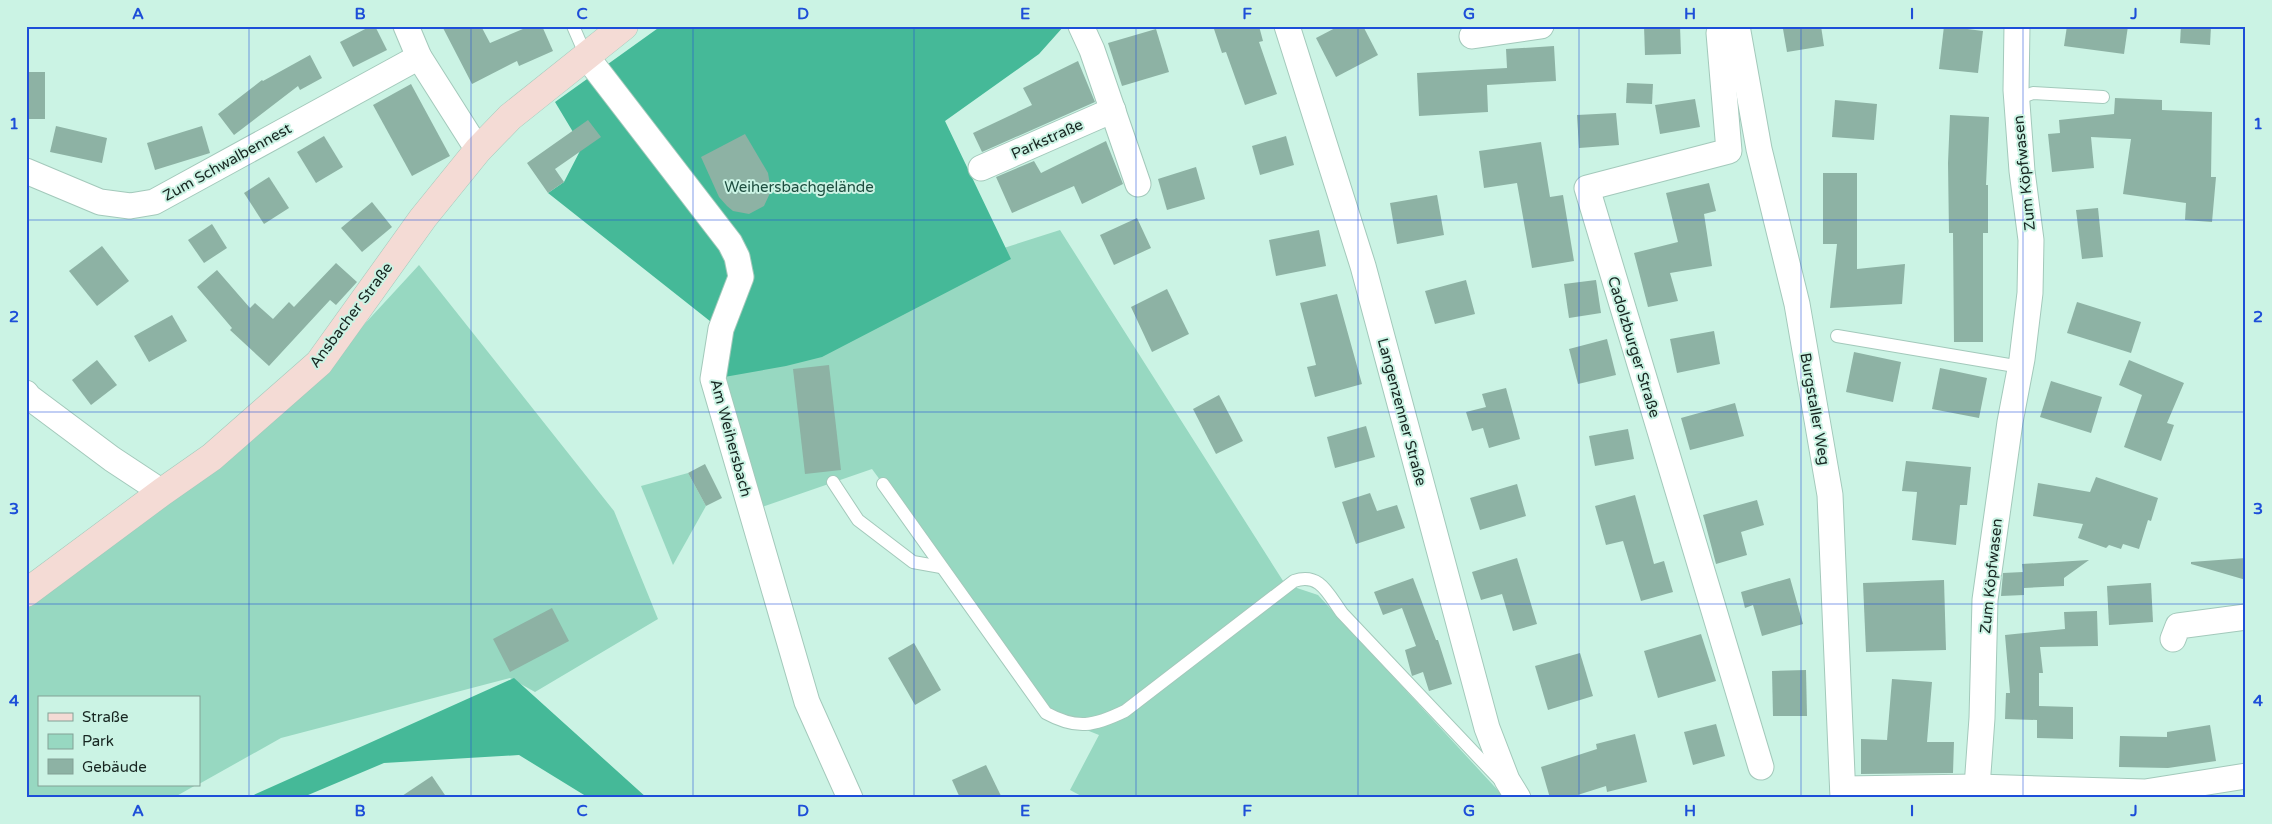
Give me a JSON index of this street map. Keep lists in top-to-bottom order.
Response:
{
  "streets": {
    "street": [
      "Parkstraße",
      "Zum Schwalbennest",
      "Zum Köpfwasen",
      "Ansbacher Straße",
      "Cadolzburger Straße",
      "Burgstaller Weg",
      "Langenzenner Straße",
      "Am Weihersbach"
    ]
  },
  "crossings": [
    ["Ansbacher Straße", "Am Weihersbach"]
  ],
  "parks": ["Weihersbachgelände"],
  "legend": ["Straße", "Park", "Gebäude"],
  "grid": {
    "columns": [
      "A",
      "B",
      "C",
      "D",
      "E",
      "F",
      "G",
      "H",
      "I",
      "J"
    ],
    "rows": [
      "1",
      "2",
      "3",
      "4"
    ]
  }
}
